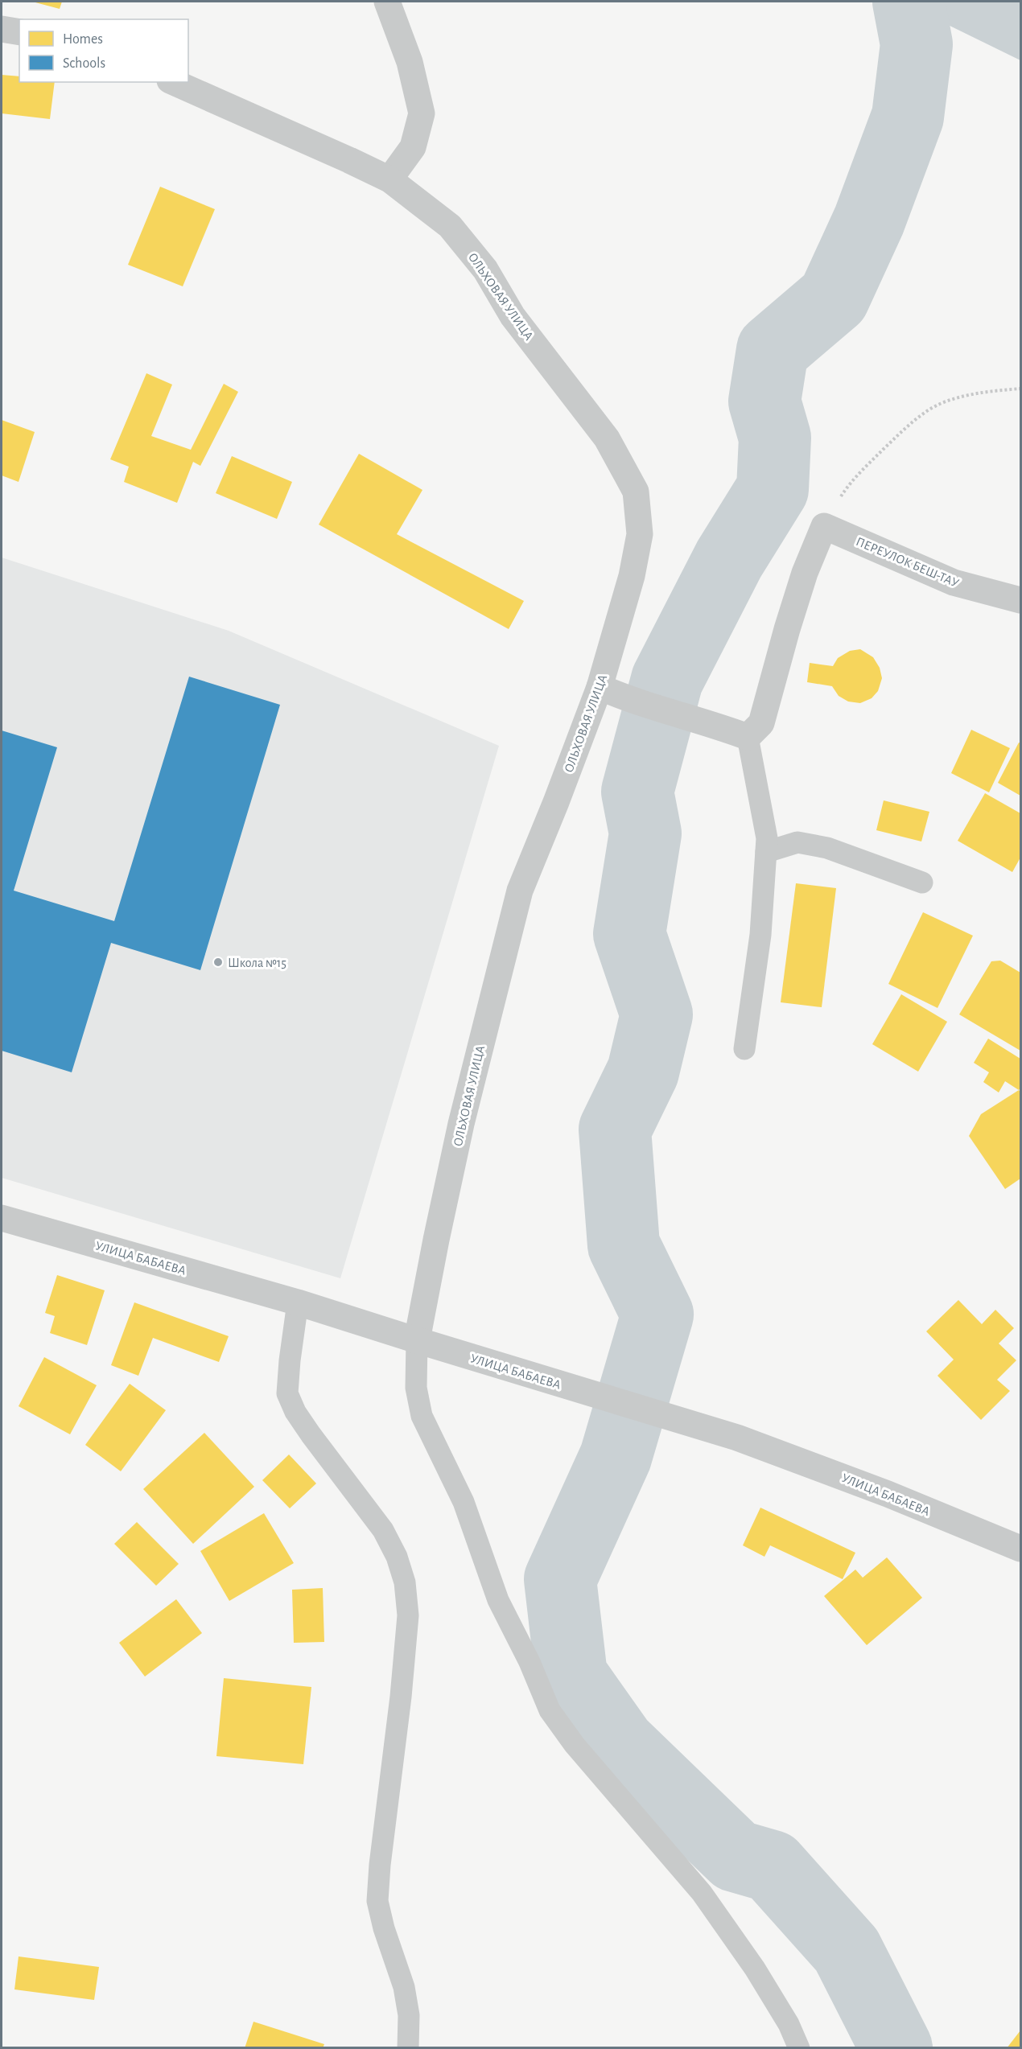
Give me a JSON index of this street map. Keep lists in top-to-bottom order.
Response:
{
  "streets": {
    "street": ["ОЛЬХОВАЯ УЛИЦА", "ПЕРЕУЛОК БЕШ-ТАУ", "УЛИЦА БАБАЕВА"]
  },
  "crossings": [
    ["ОЛЬХОВАЯ УЛИЦА", "УЛИЦА БАБАЕВА"]
  ],
  "places": ["Школа №15"],
  "legend": ["Homes", "Schools"]
}
